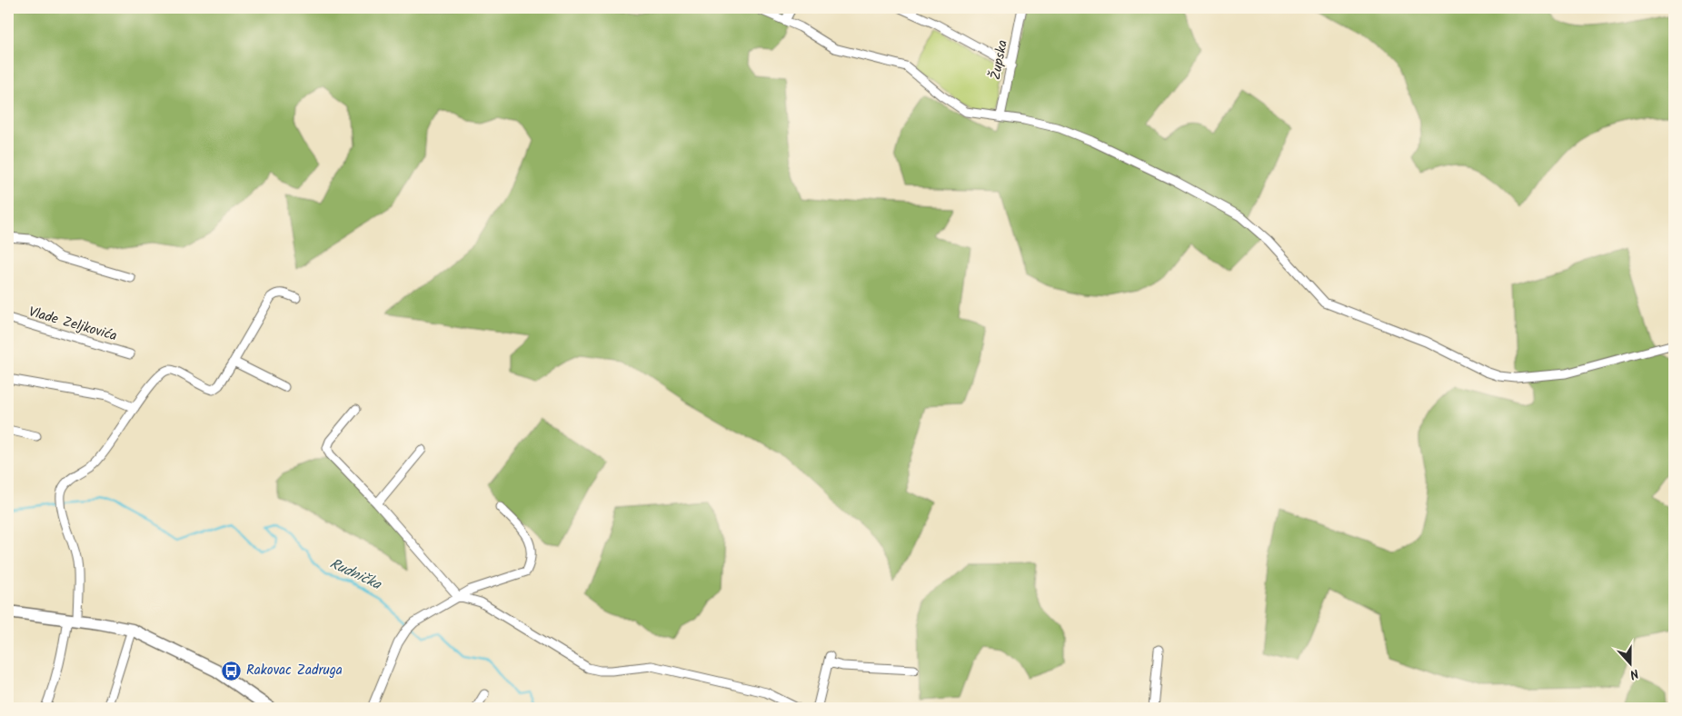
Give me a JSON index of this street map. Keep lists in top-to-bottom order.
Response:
{
  "streets": {
    "street": ["Župska", "Vlade Zeljkovića"]
  },
  "water": ["Rudnička"],
  "places": {
    "bus stop": ["Rakovac Zadruga"]
  },
  "north": "bottom"
}
